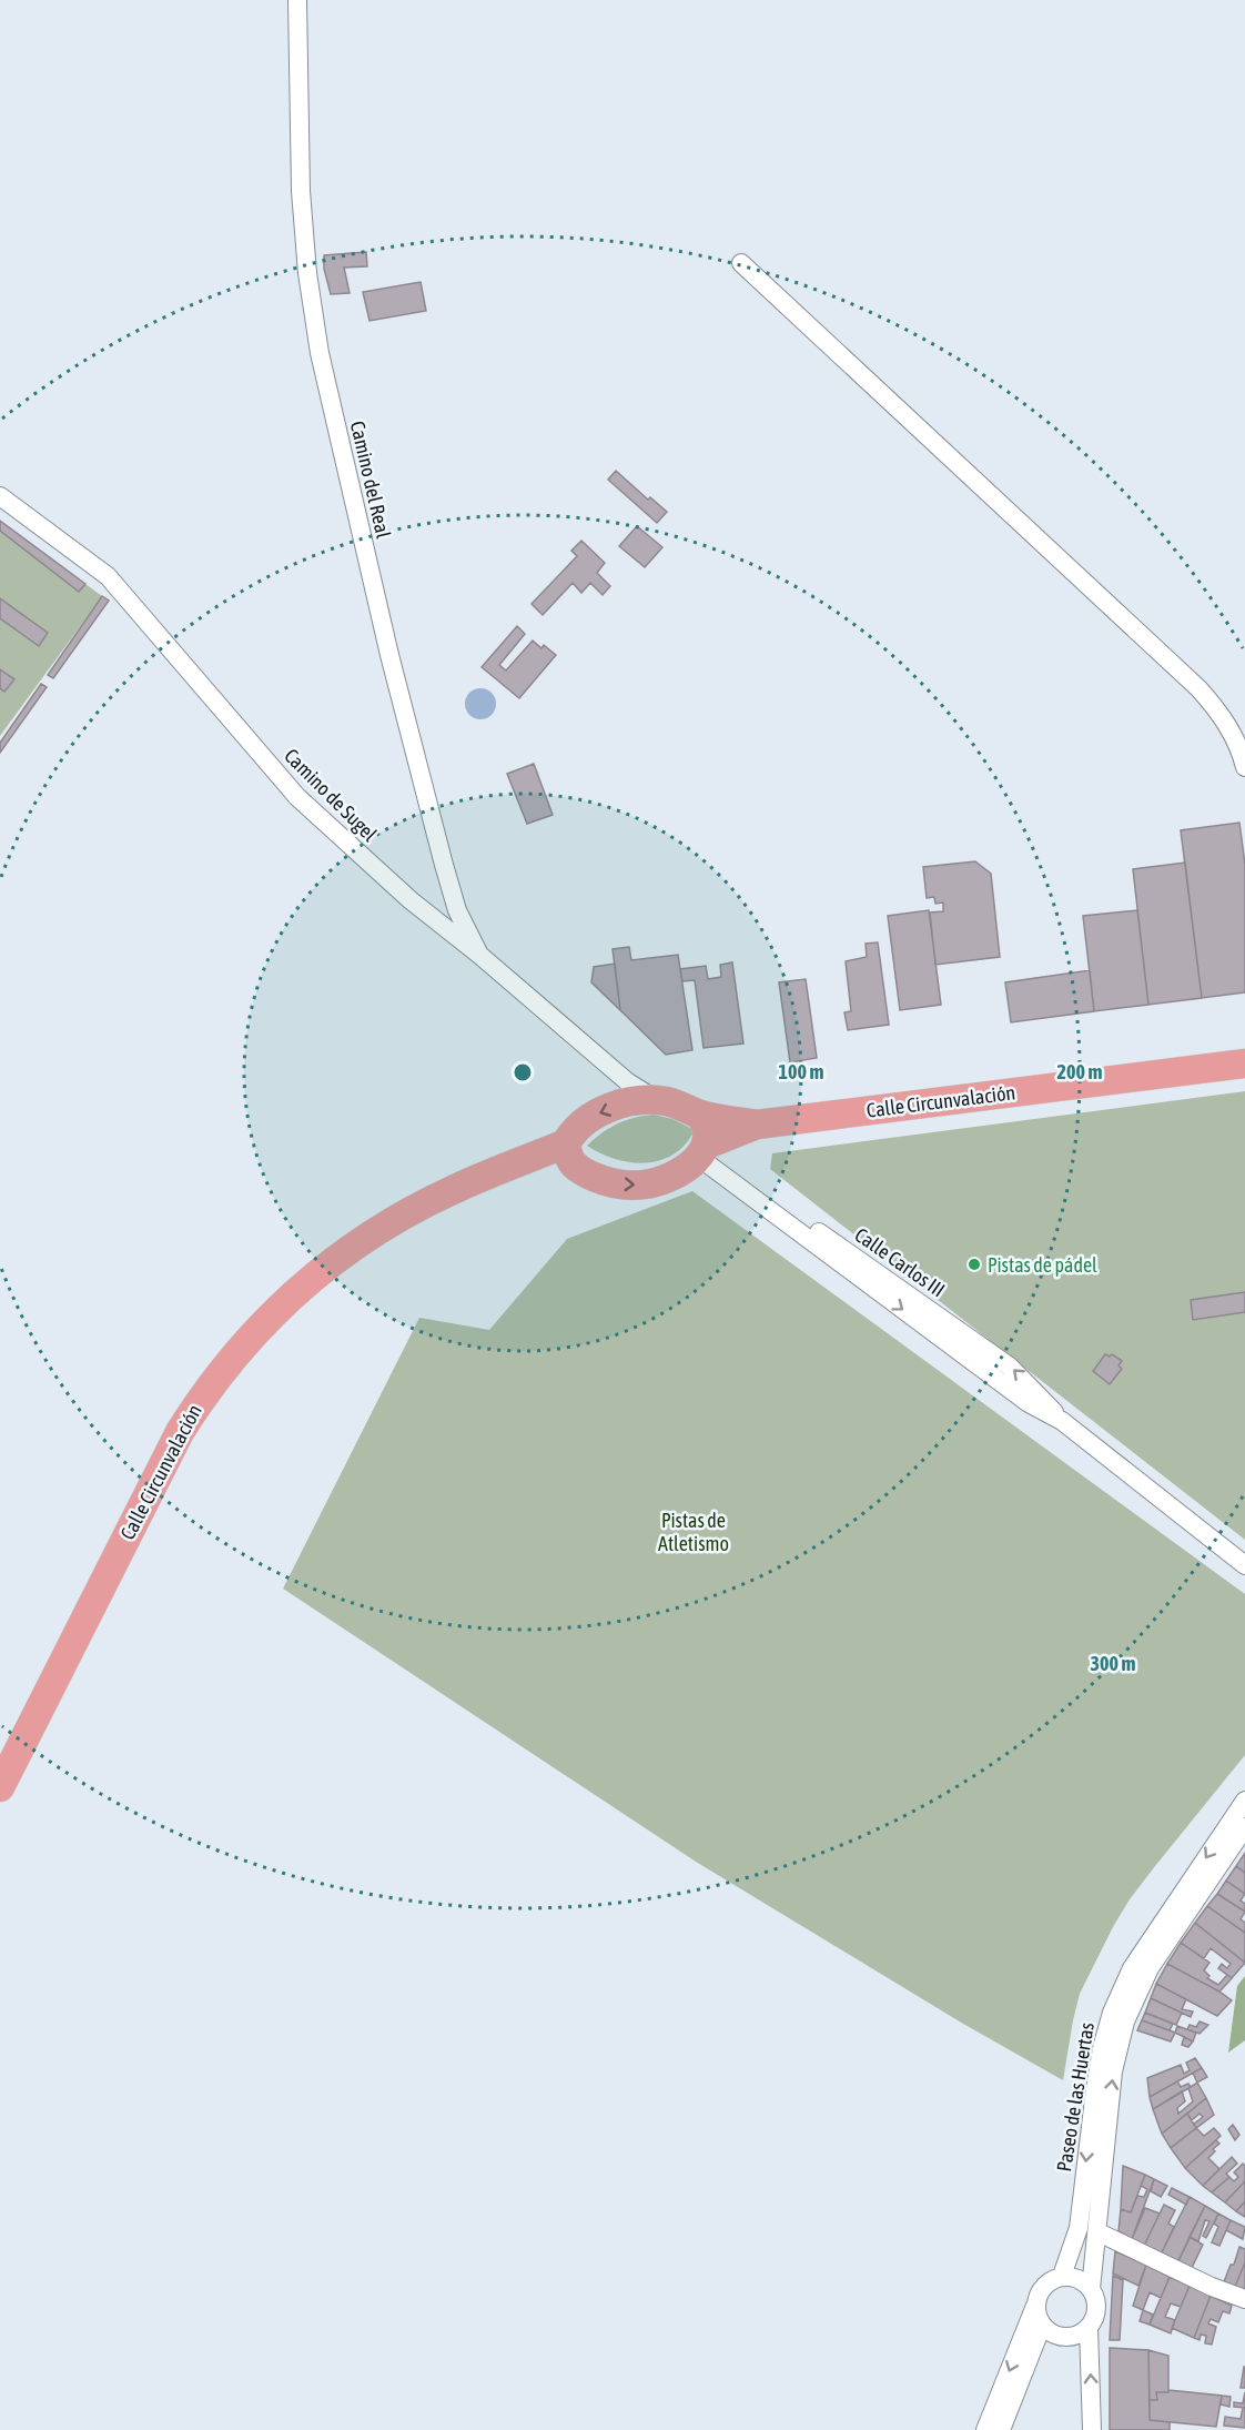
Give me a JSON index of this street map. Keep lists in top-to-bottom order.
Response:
{
  "streets": {
    "main road": ["Calle Circunvalación"],
    "street": [
      "Camino del Real",
      "Camino de Sugel",
      "Calle Carlos III",
      "Paseo de las Huertas"
    ]
  },
  "crossings": [
    ["Camino del Real", "Camino de Sugel"],
    ["Camino de Sugel", "Calle Circunvalación"],
    ["Camino de Sugel", "Calle Carlos III"],
    ["Calle Circunvalación", "Calle Carlos III"]
  ],
  "parks": ["Pistas de Atletismo"],
  "places": ["Pistas de pádel"],
  "rings": ["100 m", "200 m", "300 m"]
}
